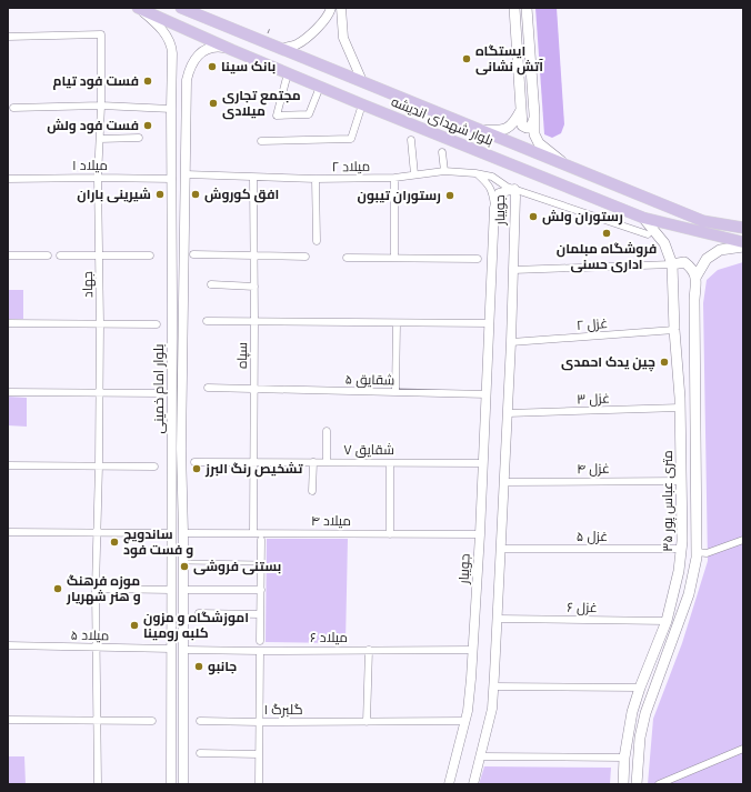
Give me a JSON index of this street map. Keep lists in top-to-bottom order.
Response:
{
  "streets": {
    "main road": ["بلوار شهدای اندیشه", "۳۵ متری عباس پور"],
    "street": [
      "میلاد ۱",
      "میلاد ۲",
      "جویبار",
      "جهاد",
      "غزل ۲",
      "سپاه",
      "شقایق ۵",
      "بلوار امام خمینی",
      "غزل ۳",
      "شقایق ۷",
      "غزل ۴",
      "میلاد ۴",
      "غزل ۵",
      "غزل ۶",
      "میلاد ۵",
      "میلاد ۶",
      "گلبرگ ۱"
    ]
  },
  "crossings": [
    ["بلوار شهدای اندیشه", "بلوار امام خمینی"],
    ["بلوار شهدای اندیشه", "۳۵ متری عباس پور"],
    ["میلاد ۱", "جهاد"],
    ["میلاد ۱", "بلوار امام خمینی"],
    ["میلاد ۲", "جویبار"],
    ["میلاد ۲", "سپاه"],
    ["میلاد ۲", "بلوار امام خمینی"],
    ["جویبار", "غزل ۲"],
    ["جویبار", "شقایق ۵"],
    ["جویبار", "غزل ۳"],
    ["جویبار", "شقایق ۷"],
    ["جویبار", "غزل ۴"],
    ["جویبار", "میلاد ۴"],
    ["جویبار", "غزل ۵"],
    ["جویبار", "غزل ۶"],
    ["جویبار", "میلاد ۶"],
    ["جویبار", "گلبرگ ۱"],
    ["جهاد", "میلاد ۵"],
    ["غزل ۲", "۳۵ متری عباس پور"],
    ["سپاه", "شقایق ۵"],
    ["سپاه", "شقایق ۷"],
    ["سپاه", "میلاد ۴"],
    ["بلوار امام خمینی", "میلاد ۴"],
    ["بلوار امام خمینی", "میلاد ۵"],
    ["بلوار امام خمینی", "میلاد ۶"],
    ["غزل ۳", "۳۵ متری عباس پور"],
    ["غزل ۴", "۳۵ متری عباس پور"],
    ["۳۵ متری عباس پور", "غزل ۵"],
    ["۳۵ متری عباس پور", "غزل ۶"]
  ],
  "places": [
    "ایستگاه آتش نشانی",
    "بانک سینا",
    "فست فود تیام",
    "مجتمع تجاری میلادی",
    "فست فود ولش",
    "شیرینی باران",
    "افق کوروش",
    "رستوران تیبون",
    "رستوران ولش",
    "فروشگاه مبلمان اداری حسنی",
    "چین یدک احمدی",
    "تشخیص رنگ البرز",
    "ساندویچ و فست فود",
    "بستنی فروشی",
    "موزه فرهنگ و هنر شهریار",
    "اموزشگاه و مزون کلبه رومینا",
    "جانبو"
  ]
}
